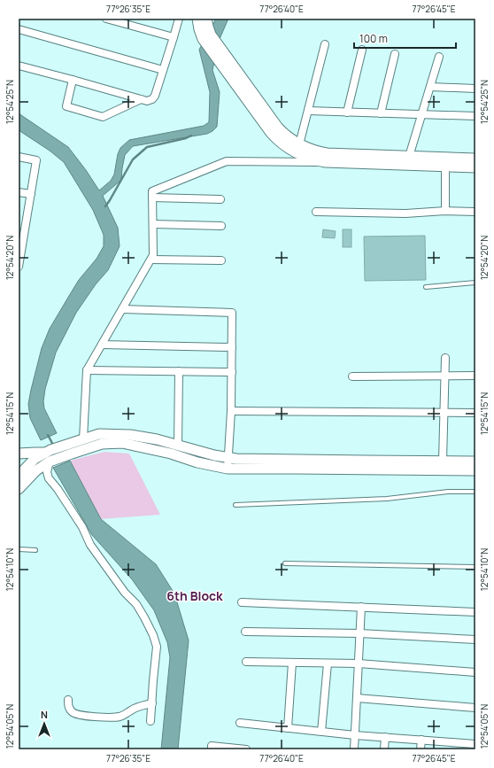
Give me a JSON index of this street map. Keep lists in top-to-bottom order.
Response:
{
  "districts": ["6th Block"],
  "scale_bar": "100 m",
  "north": "top",
  "coordinates": [
    "77°26'35\"E",
    "77°26'40\"E",
    "77°26'45\"E",
    "12°54'25\"N",
    "12°54'20\"N",
    "12°54'15\"N",
    "12°54'10\"N",
    "12°54'05\"N"
  ]
}
